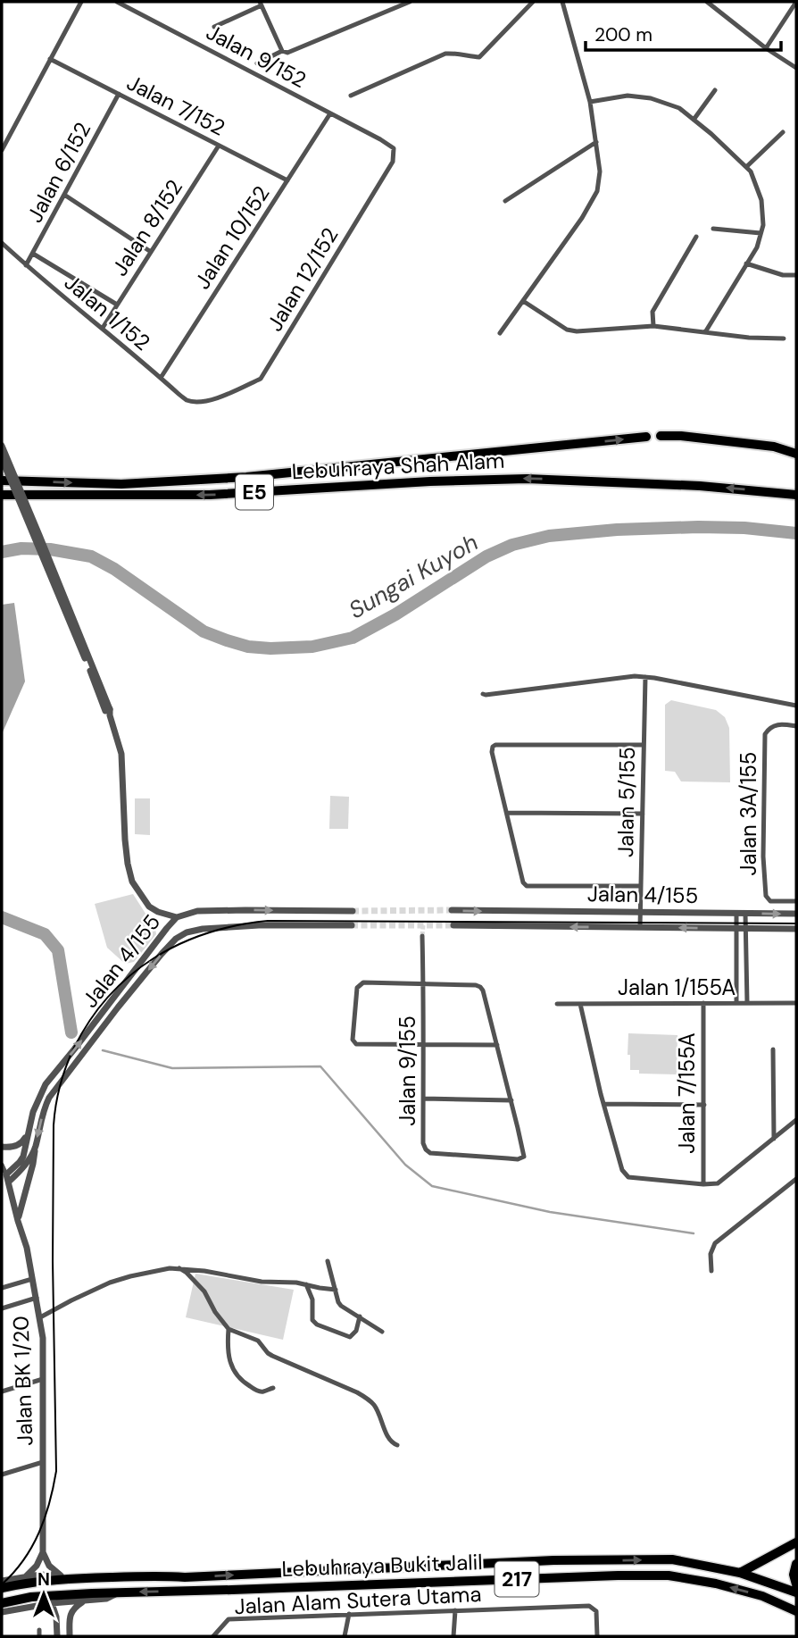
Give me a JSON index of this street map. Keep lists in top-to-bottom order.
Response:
{
  "streets": {
    "highway": [
      "Lebuhraya Shah Alam",
      "E5",
      "Lebuhraya Bukit Jalil",
      "217"
    ],
    "street": [
      "Jalan 9/152",
      "Jalan 7/152",
      "Jalan 6/152",
      "Jalan 8/152",
      "Jalan 10/152",
      "Jalan 12/152",
      "Jalan 1/152",
      "Jalan 5/155",
      "Jalan 3A/155",
      "Jalan 4/155",
      "Jalan 1/155A",
      "Jalan 9/155",
      "Jalan 7/155A",
      "Jalan BK 1/20",
      "Jalan Alam Sutera Utama"
    ]
  },
  "crossings": [
    ["Jalan 9/152", "Jalan 10/152"],
    ["Jalan 9/152", "Jalan 12/152"],
    ["Jalan 7/152", "Jalan 6/152"],
    ["Jalan 7/152", "Jalan 8/152"],
    ["Jalan 7/152", "Jalan 10/152"],
    ["Jalan 6/152", "Jalan 1/152"],
    ["Jalan 8/152", "Jalan 1/152"],
    ["Jalan 10/152", "Jalan 1/152"],
    ["Jalan 12/152", "Jalan 1/152"],
    ["Jalan 5/155", "Jalan 4/155"],
    ["Jalan 4/155", "Jalan BK 1/20"],
    ["Jalan 1/155A", "Jalan 7/155A"]
  ],
  "water": ["Sungai Kuyoh"],
  "scale_bar": "200 m",
  "north": "top"
}
